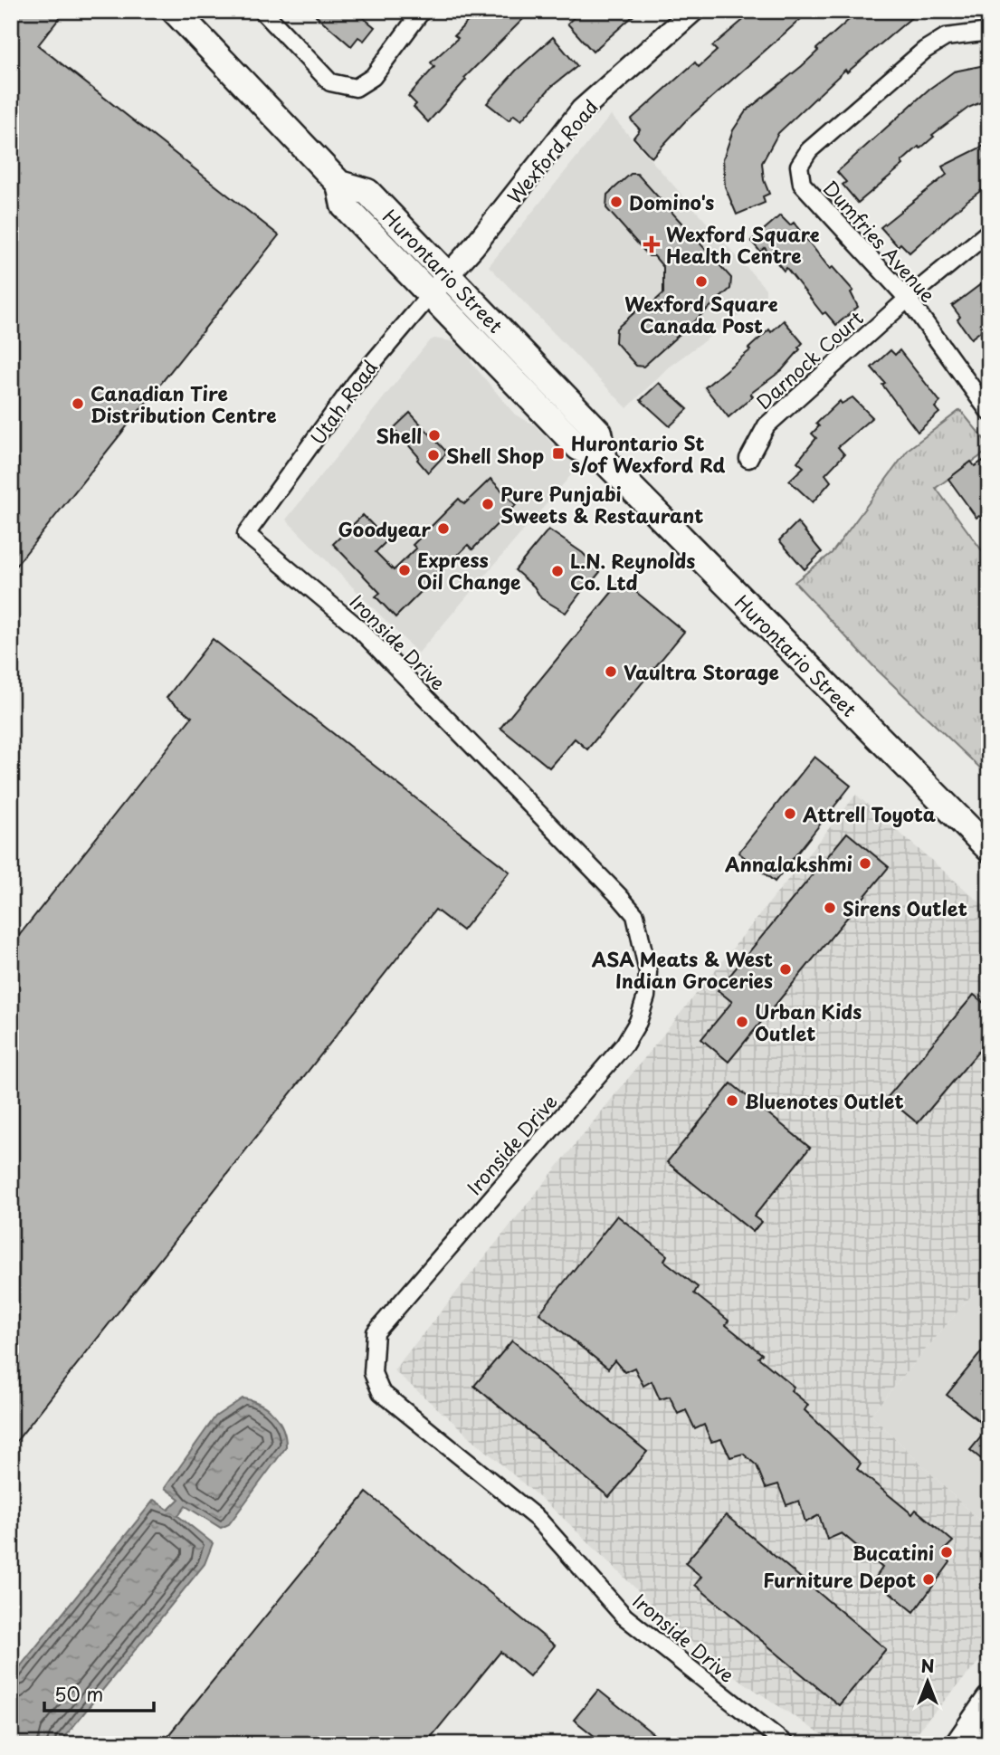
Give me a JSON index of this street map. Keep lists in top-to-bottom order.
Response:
{
  "streets": {
    "main road": ["Hurontario Street"],
    "street": [
      "Wexford Road",
      "Dumfries Avenue",
      "Darnock Court",
      "Utah Road",
      "Ironside Drive"
    ]
  },
  "crossings": [
    ["Wexford Road", "Hurontario Street"],
    ["Wexford Road", "Utah Road"],
    ["Dumfries Avenue", "Darnock Court"],
    ["Hurontario Street", "Utah Road"],
    ["Utah Road", "Ironside Drive"]
  ],
  "places": {
    "other": [
      "Domino's",
      "Wexford Square Canada Post",
      "Canadian Tire Distribution Centre",
      "Shell",
      "Shell Shop",
      "Pure Punjabi Sweets & Restaurant",
      "Goodyear",
      "Express Oil Change",
      "L.N. Reynolds Co. Ltd",
      "Vaultra Storage",
      "Attrell Toyota",
      "Annalakshmi",
      "Sirens Outlet",
      "ASA Meats & West Indian Groceries",
      "Urban Kids Outlet",
      "Bluenotes Outlet",
      "Bucatini",
      "Furniture Depot"
    ],
    "health": ["Wexford Square Health Centre"],
    "transit": ["Hurontario St s/of Wexford Rd"]
  },
  "scale_bar": "50 m",
  "north": "top"
}
